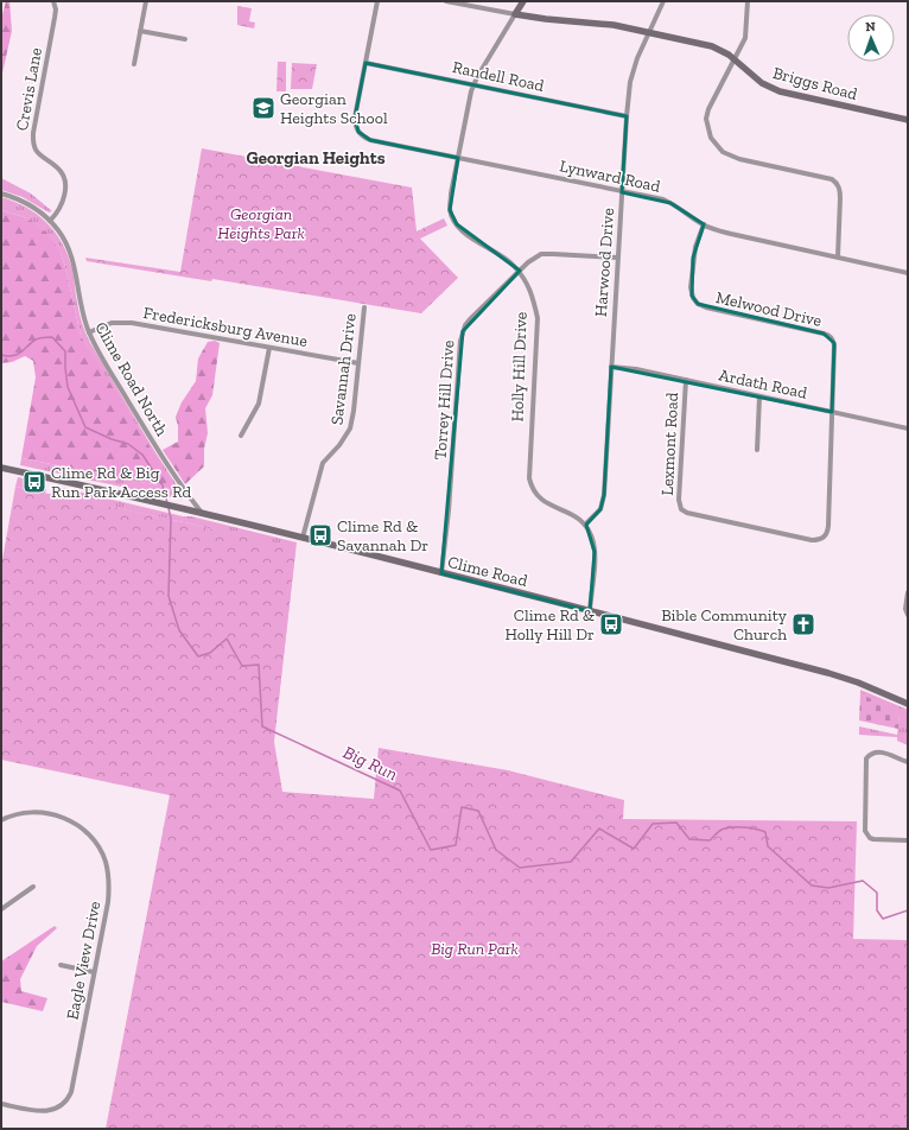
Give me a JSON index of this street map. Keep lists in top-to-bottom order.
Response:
{
  "streets": {
    "main road": ["Briggs Road", "Holly Hill Drive", "Clime Road"],
    "street": [
      "Randell Road",
      "Crevis Lane",
      "Lynward Road",
      "Harwood Drive",
      "Melwood Drive",
      "Fredericksburg Avenue",
      "Savannah Drive",
      "Clime Road North",
      "Ardath Road",
      "Torrey Hill Drive",
      "Lexmont Road",
      "Eagle View Drive"
    ]
  },
  "crossings": [
    ["Randell Road", "Lynward Road"],
    ["Randell Road", "Harwood Drive"],
    ["Randell Road", "Holly Hill Drive"],
    ["Briggs Road", "Harwood Drive"],
    ["Briggs Road", "Holly Hill Drive"],
    ["Crevis Lane", "Clime Road North"],
    ["Lynward Road", "Harwood Drive"],
    ["Lynward Road", "Melwood Drive"],
    ["Lynward Road", "Holly Hill Drive"],
    ["Harwood Drive", "Holly Hill Drive"],
    ["Harwood Drive", "Ardath Road"],
    ["Harwood Drive", "Torrey Hill Drive"],
    ["Melwood Drive", "Ardath Road"],
    ["Melwood Drive", "Lexmont Road"],
    ["Fredericksburg Avenue", "Savannah Drive"],
    ["Fredericksburg Avenue", "Clime Road North"],
    ["Holly Hill Drive", "Torrey Hill Drive"],
    ["Savannah Drive", "Clime Road"],
    ["Clime Road North", "Clime Road"],
    ["Ardath Road", "Lexmont Road"],
    ["Torrey Hill Drive", "Clime Road"]
  ],
  "districts": ["Georgian Heights"],
  "water": ["Big Run"],
  "parks": ["Georgian Heights Park", "Big Run Park"],
  "places": {
    "school or university": ["Georgian Heights School"],
    "bus stop": ["Clime Rd & Big Run Park Access Rd", "Clime Rd & Savannah Dr", "Clime Rd & Holly Hill Dr"],
    "church": ["Bible Community Church"]
  },
  "north": "top"
}
